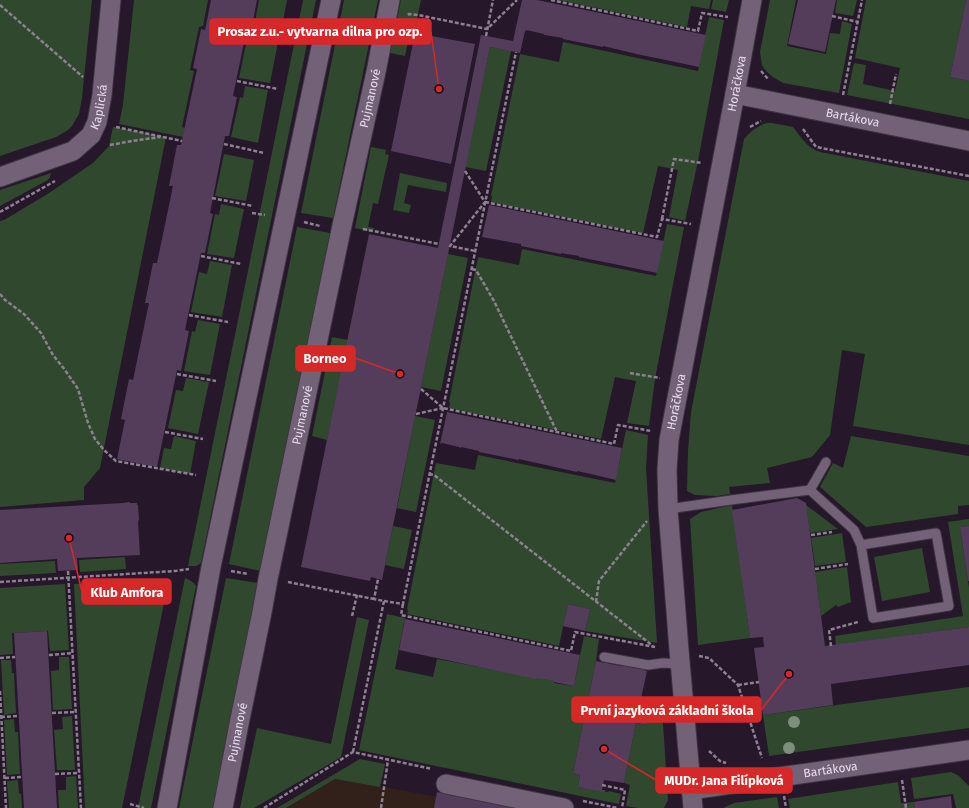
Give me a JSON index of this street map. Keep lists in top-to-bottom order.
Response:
{
  "streets": {
    "street": [
      "Horáčkova",
      "Pujmanové",
      "Kaplická",
      "Bartákova"
    ]
  },
  "crossings": [
    ["Horáčkova", "Bartákova"]
  ],
  "places": [
    "Prosaz z.u.- vytvarna dilna pro ozp.",
    "Borneo",
    "Klub Amfora",
    "První jazyková základní škola",
    "MUDr. Jana Filípková"
  ]
}
